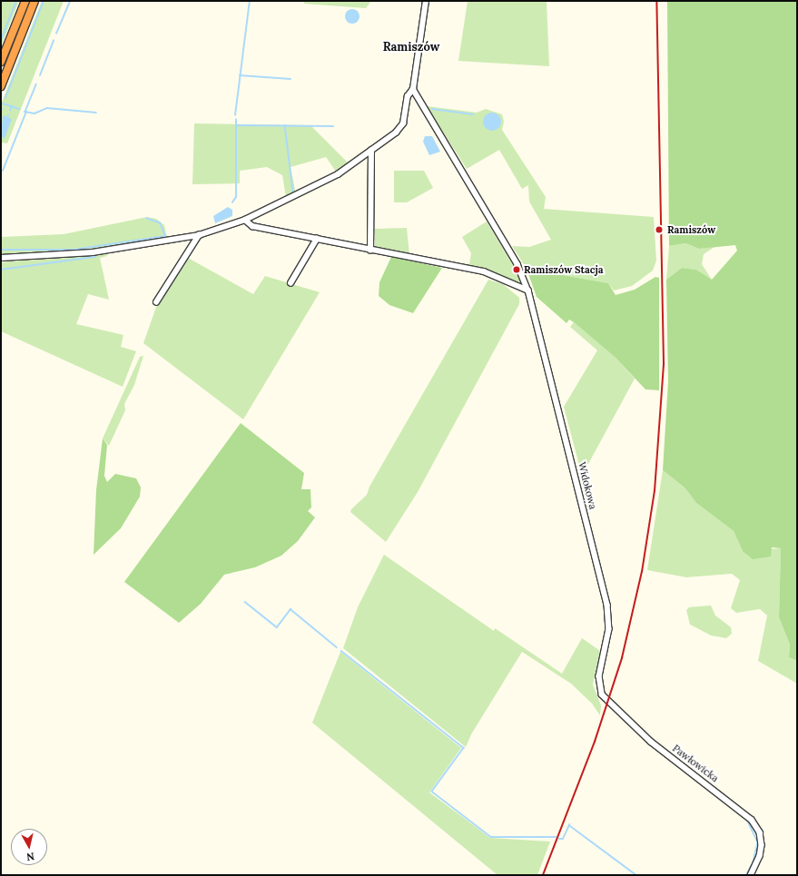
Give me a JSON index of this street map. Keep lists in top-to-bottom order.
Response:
{
  "streets": {
    "street": ["Widokowa", "Pawłowicka"]
  },
  "crossings": [
    ["Widokowa", "Pawłowicka"]
  ],
  "districts": ["Ramiszów"],
  "places": ["Ramiszów", "Ramiszów Stacja"],
  "north": "bottom"
}
